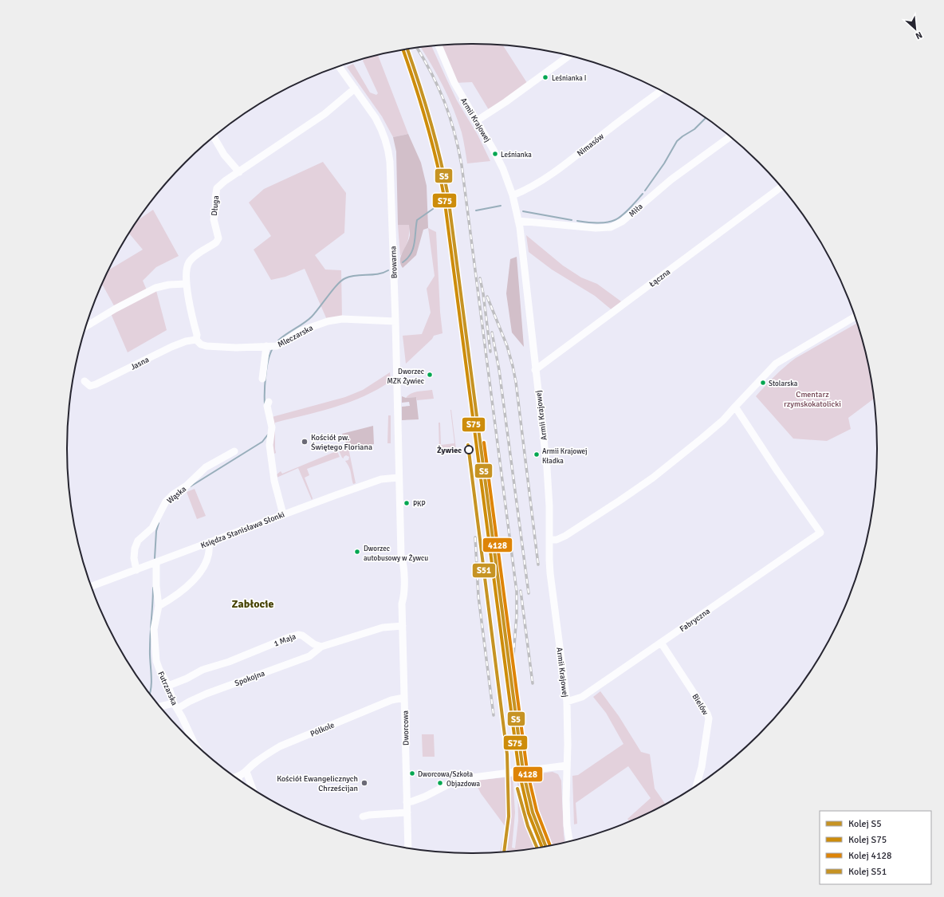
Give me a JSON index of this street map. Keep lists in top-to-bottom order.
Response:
{
  "streets": {
    "street": [
      "Armii Krajowej",
      "Nimasów",
      "Długa",
      "Miła",
      "Browarna",
      "Łączna",
      "Mleczarska",
      "Jasna",
      "Wąska",
      "Księdza Stanisława Słonki",
      "Fabryczna",
      "1 Maja",
      "Spokojna",
      "Futrzarska",
      "Bielów",
      "Dworcowa",
      "Półkole"
    ]
  },
  "crossings": [
    ["Armii Krajowej", "Nimasów"],
    ["Armii Krajowej", "Miła"],
    ["Armii Krajowej", "Łączna"],
    ["Armii Krajowej", "Fabryczna"],
    ["Długa", "Browarna"],
    ["Długa", "Mleczarska"],
    ["Długa", "Jasna"],
    ["Browarna", "Mleczarska"],
    ["Browarna", "Księdza Stanisława Słonki"],
    ["Browarna", "Dworcowa"],
    ["Mleczarska", "Jasna"],
    ["Wąska", "Księdza Stanisława Słonki"],
    ["Księdza Stanisława Słonki", "Futrzarska"],
    ["Księdza Stanisława Słonki", "Dworcowa"],
    ["Fabryczna", "Bielów"],
    ["1 Maja", "Spokojna"],
    ["1 Maja", "Futrzarska"],
    ["Spokojna", "Futrzarska"],
    ["Dworcowa", "Półkole"]
  ],
  "districts": ["Zabłocie"],
  "parks": ["Cmentarz rzymskokatolicki"],
  "places": [
    "Leśnianka I",
    "Leśnianka",
    "Dworzec MZK Żywiec",
    "Stolarska",
    "Kościół pw. Świętego Floriana",
    "Żywiec",
    "Armii Krajowej Kładka",
    "PKP",
    "Dworzec autobusowy w Żywcu",
    "Dworcowa/Szkoła",
    "Kościół Ewangelicznych Chrześcijan",
    "Objazdowa"
  ],
  "lines": [
    "rail line S5",
    "rail line S75",
    "rail line 4128",
    "rail line S51"
  ],
  "legend": [
    "Kolej S5",
    "Kolej S75",
    "Kolej 4128",
    "Kolej S51"
  ],
  "north": "bottom right"
}
